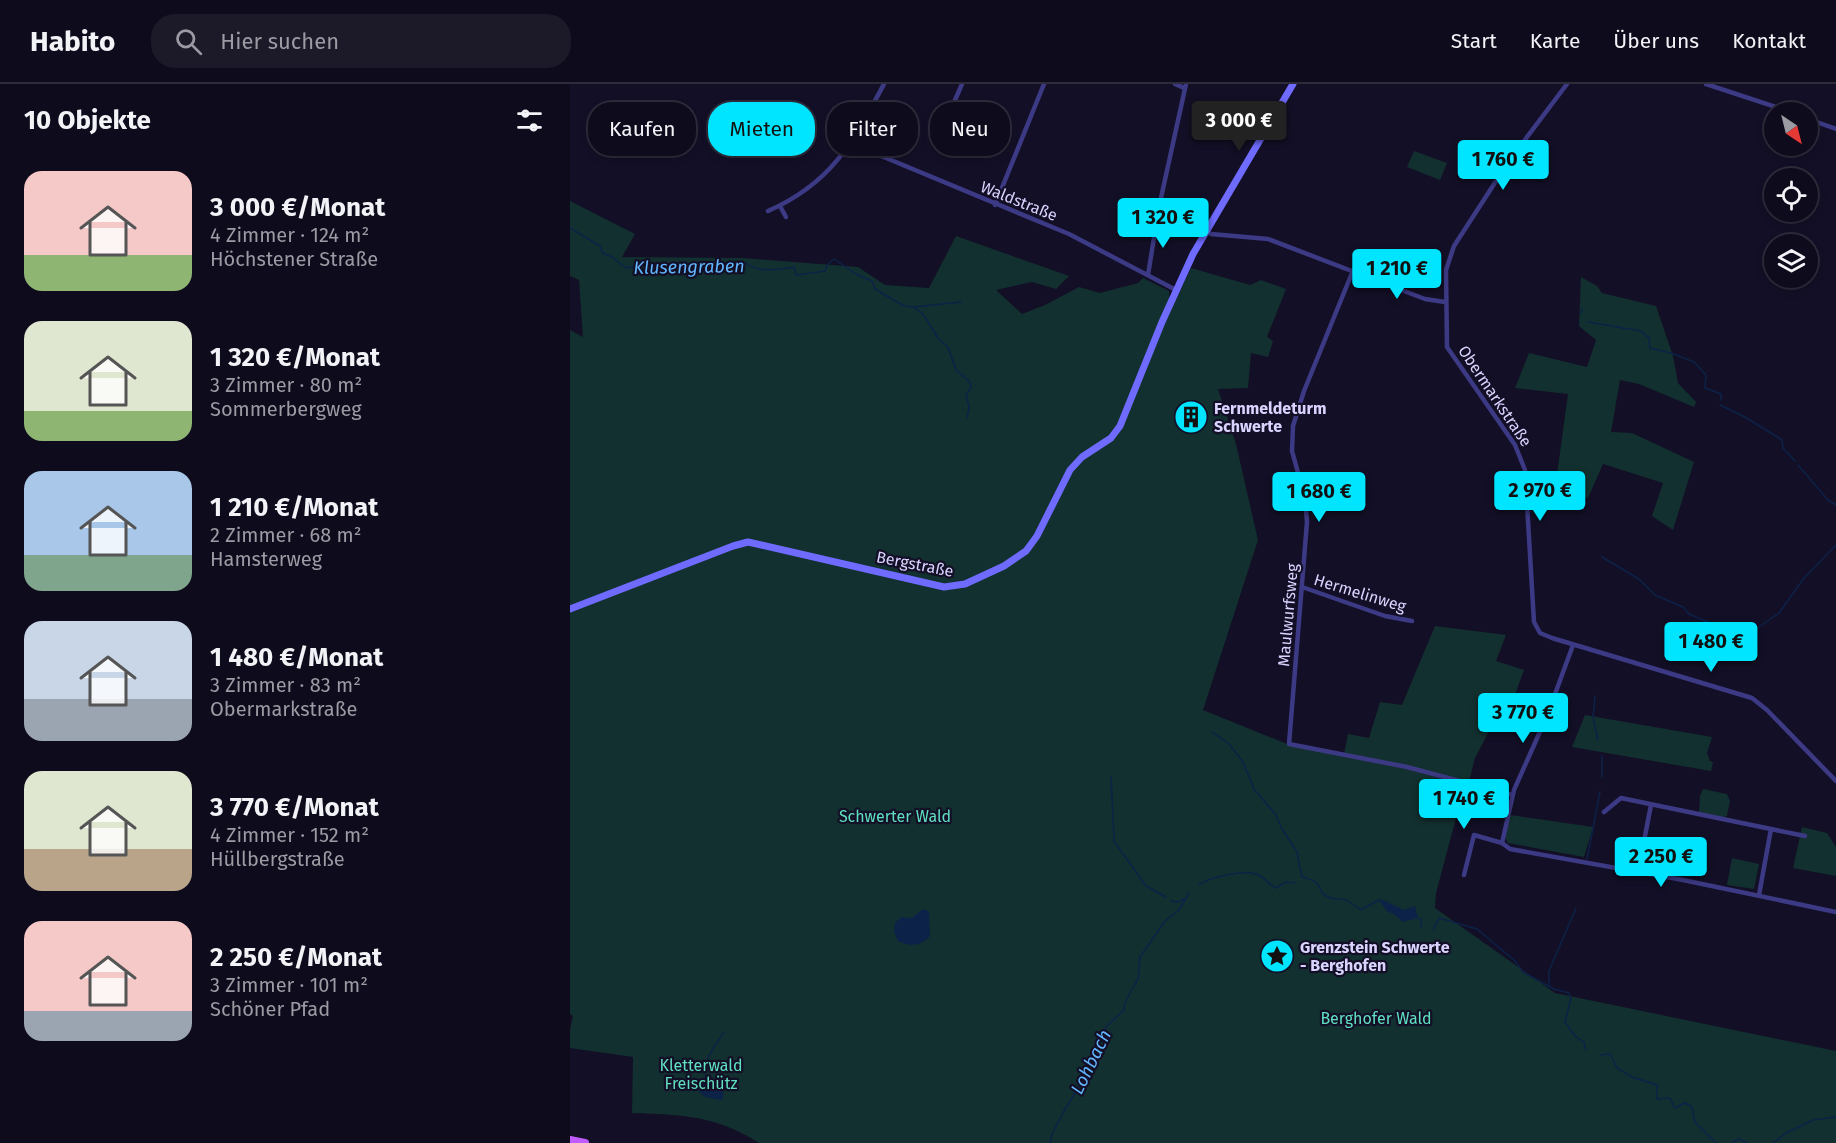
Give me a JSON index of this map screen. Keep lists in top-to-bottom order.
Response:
{
  "streets": {
    "main road": ["Bergstraße"],
    "street": [
      "Waldstraße",
      "Obermarkstraße",
      "Hermelinweg",
      "Maulwurfsweg"
    ]
  },
  "crossings": [
    ["Waldstraße", "Bergstraße"],
    ["Hermelinweg", "Maulwurfsweg"]
  ],
  "water": ["Klusengraben", "Lohbach"],
  "parks": ["Schwerter Wald", "Berghofer Wald", "Kletterwald Freischütz"],
  "places": {
    "building": ["Fernmeldeturm Schwerte"],
    "place": ["Grenzstein Schwerte - Berghofen"]
  },
  "north": "bottom right",
  "page": {
    "header": "Habito",
    "search": "Hier suchen",
    "nav": [
      "Start",
      "Karte",
      "Über uns",
      "Kontakt"
    ],
    "heading": "10 Objekte",
    "price": [
      "3 000 €",
      "1 760 €",
      "1 320 €",
      "1 210 €",
      "2 970 €",
      "1 680 €",
      "1 480 €",
      "3 770 €",
      "1 740 €",
      "2 250 €"
    ],
    "chip": [
      "Kaufen",
      "Mieten",
      "Filter",
      "Neu"
    ],
    "list": [
      {
        "name": "3 000 €/Monat",
        "note": "4 Zimmer · 124 m² · Höchstener Straße"
      },
      {
        "name": "1 320 €/Monat",
        "note": "3 Zimmer · 80 m² · Sommerbergweg"
      },
      {
        "name": "1 210 €/Monat",
        "note": "2 Zimmer · 68 m² · Hamsterweg"
      },
      {
        "name": "1 480 €/Monat",
        "note": "3 Zimmer · 83 m² · Obermarkstraße"
      },
      {
        "name": "3 770 €/Monat",
        "note": "4 Zimmer · 152 m² · Hüllbergstraße"
      },
      {
        "name": "2 250 €/Monat",
        "note": "3 Zimmer · 101 m² · Schöner Pfad"
      }
    ]
  }
}
